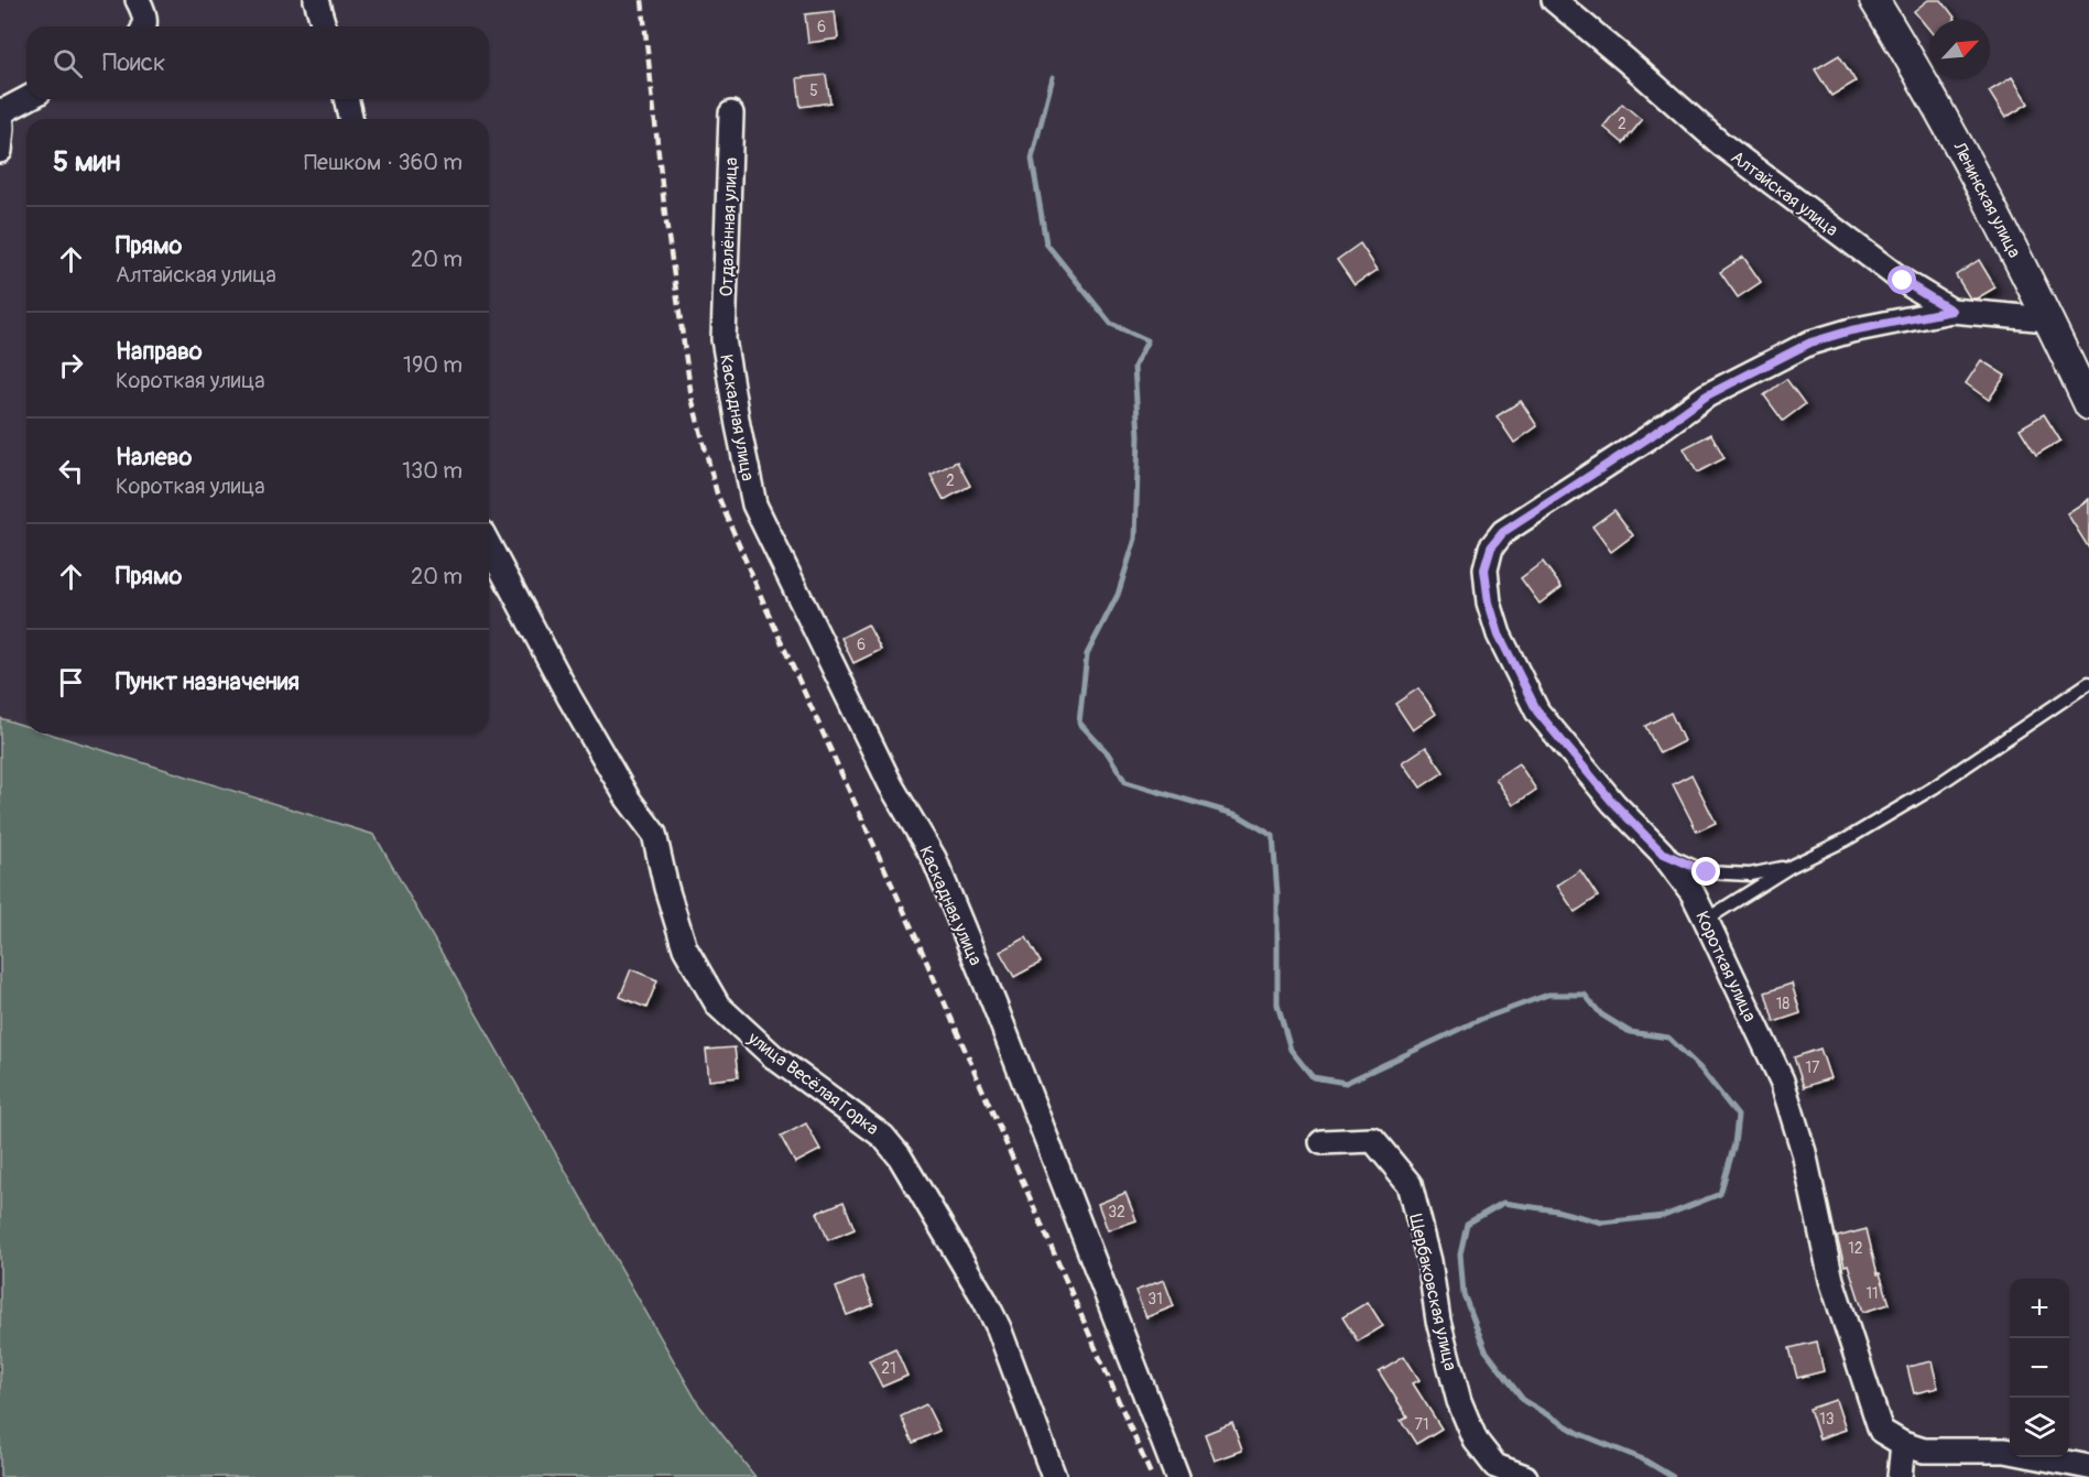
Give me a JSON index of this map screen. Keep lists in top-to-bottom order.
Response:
{
  "streets": {
    "street": [
      "Алтайская улица",
      "Ленинская улица",
      "Отдалённая улица",
      "Каскадная улица",
      "Короткая улица",
      "улица Весёлая Горка",
      "Щербаковская улица"
    ]
  },
  "crossings": [
    ["Алтайская улица", "Ленинская улица"],
    ["Алтайская улица", "Короткая улица"],
    ["Отдалённая улица", "Каскадная улица"]
  ],
  "house_numbers": [
    "6",
    "5",
    "2",
    "2",
    "6",
    "18",
    "17",
    "32",
    "12",
    "11",
    "31",
    "21",
    "13",
    "71"
  ],
  "north": "top right",
  "page": {
    "search": "Поиск",
    "heading": ["5 мин", "Пешком · 360 m"],
    "list": [
      ["Прямо", "Алтайская улица", "20 m"],
      ["Направо", "Короткая улица", "190 m"],
      ["Налево", "Короткая улица", "130 m"],
      ["Прямо", "20 m"],
      "Пункт назначения"
    ],
    "map_buttons": ["+", "−"]
  }
}
